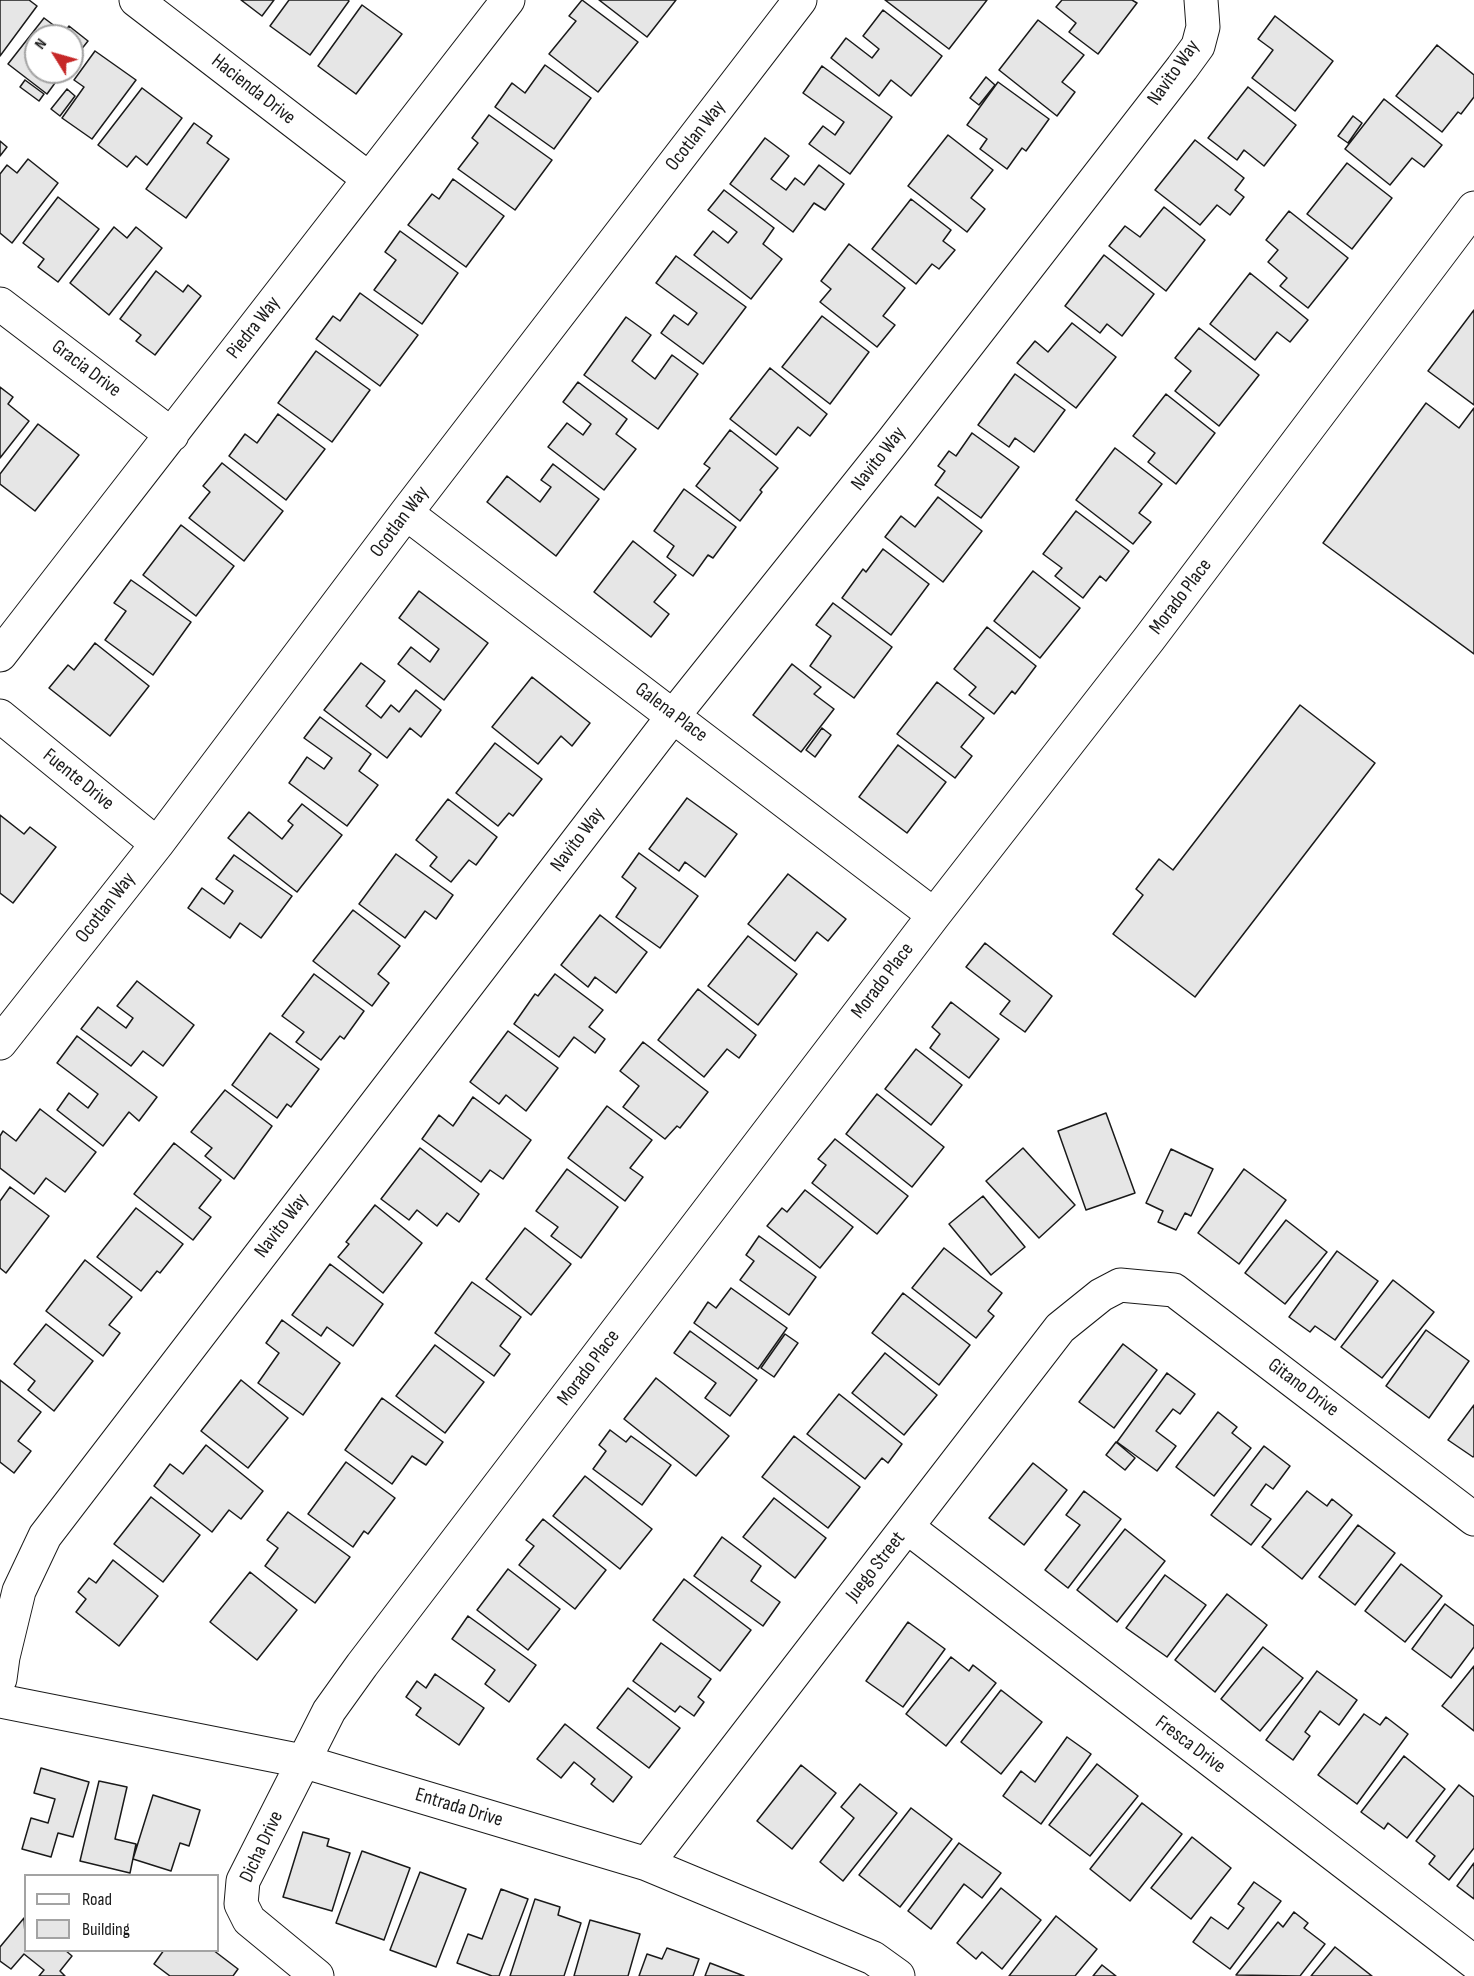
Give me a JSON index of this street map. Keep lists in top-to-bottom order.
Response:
{
  "streets": {
    "street": [
      "Navito Way",
      "Hacienda Drive",
      "Ocotlan Way",
      "Piedra Way",
      "Gracia Drive",
      "Morado Place",
      "Galena Place",
      "Fuente Drive",
      "Gitano Drive",
      "Juego Street",
      "Fresca Drive",
      "Entrada Drive",
      "Dicha Drive"
    ]
  },
  "crossings": [
    ["Navito Way", "Galena Place"],
    ["Hacienda Drive", "Piedra Way"],
    ["Ocotlan Way", "Galena Place"],
    ["Ocotlan Way", "Fuente Drive"],
    ["Piedra Way", "Gracia Drive"],
    ["Morado Place", "Galena Place"],
    ["Morado Place", "Entrada Drive"],
    ["Morado Place", "Dicha Drive"],
    ["Gitano Drive", "Juego Street"],
    ["Juego Street", "Fresca Drive"],
    ["Juego Street", "Entrada Drive"],
    ["Entrada Drive", "Dicha Drive"]
  ],
  "legend": ["Road", "Building"],
  "north": "top left"
}
